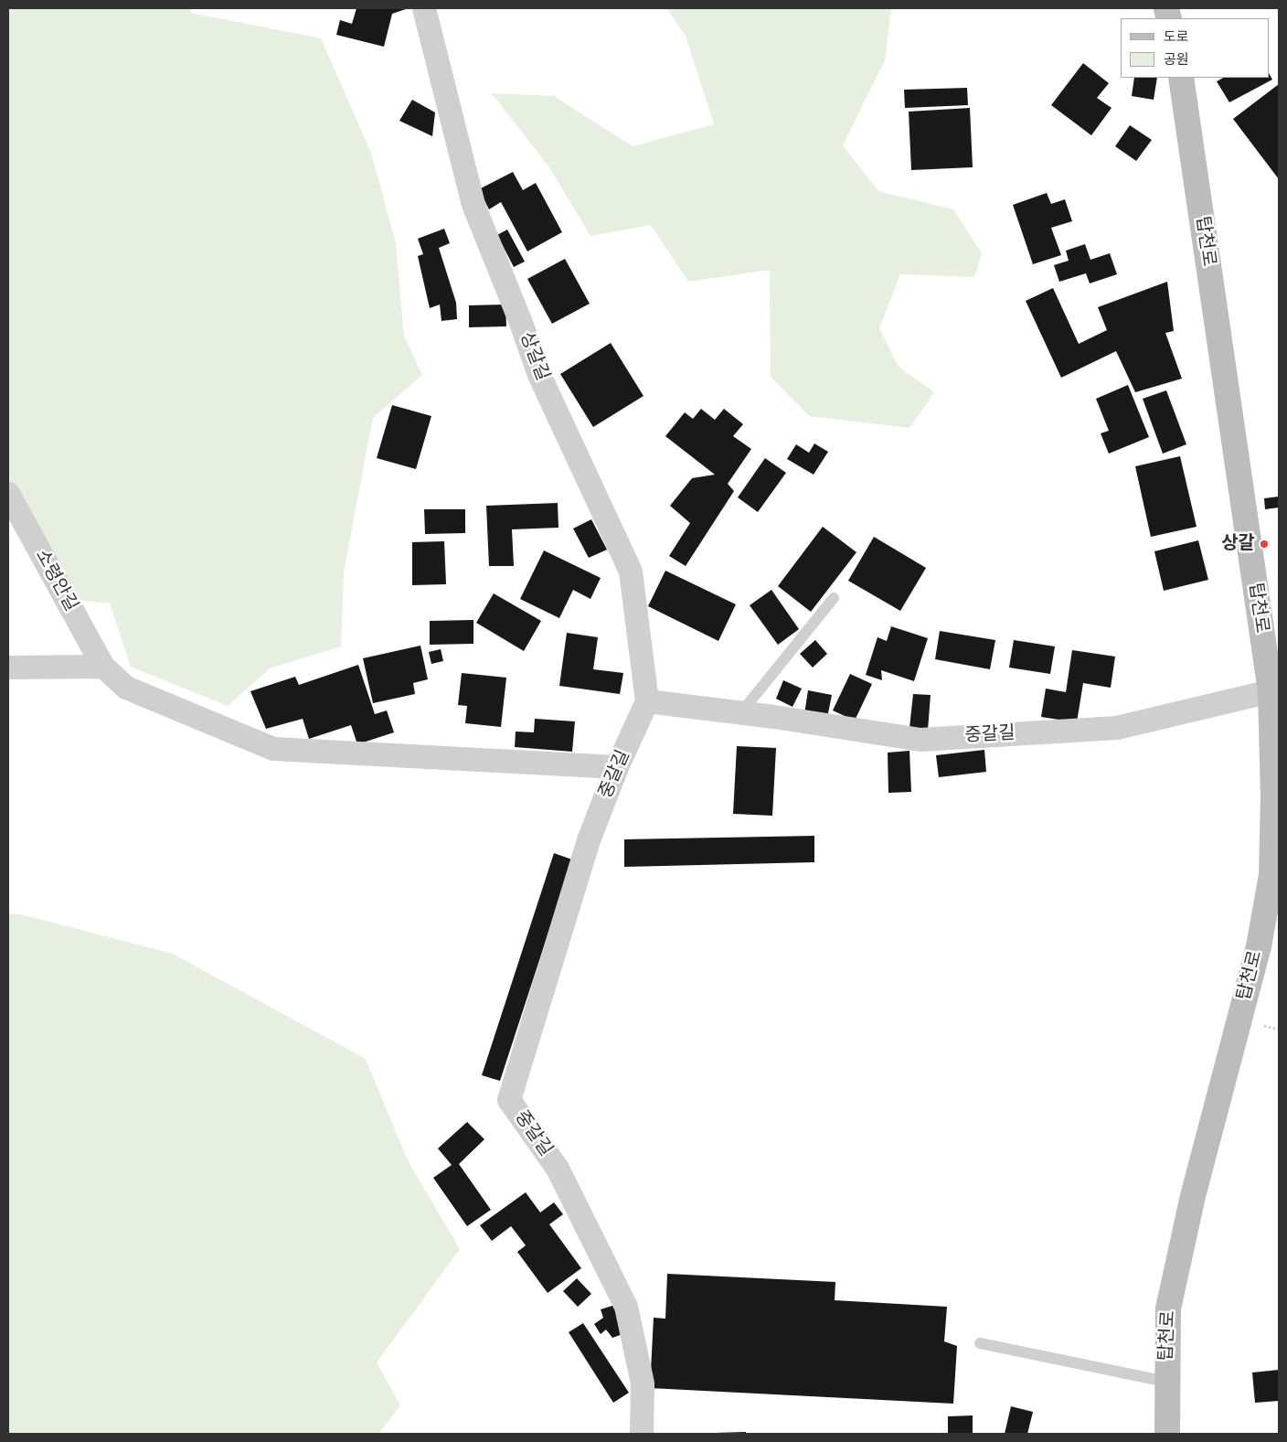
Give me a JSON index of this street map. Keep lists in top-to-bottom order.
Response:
{
  "streets": {
    "main road": ["탑천로"],
    "street": ["상갈길", "소령안길", "중갈길"]
  },
  "crossings": [
    ["탑천로", "중갈길"],
    ["상갈길", "중갈길"],
    ["소령안길", "중갈길"]
  ],
  "places": ["상갈"],
  "legend": ["도로", "공원"]
}
